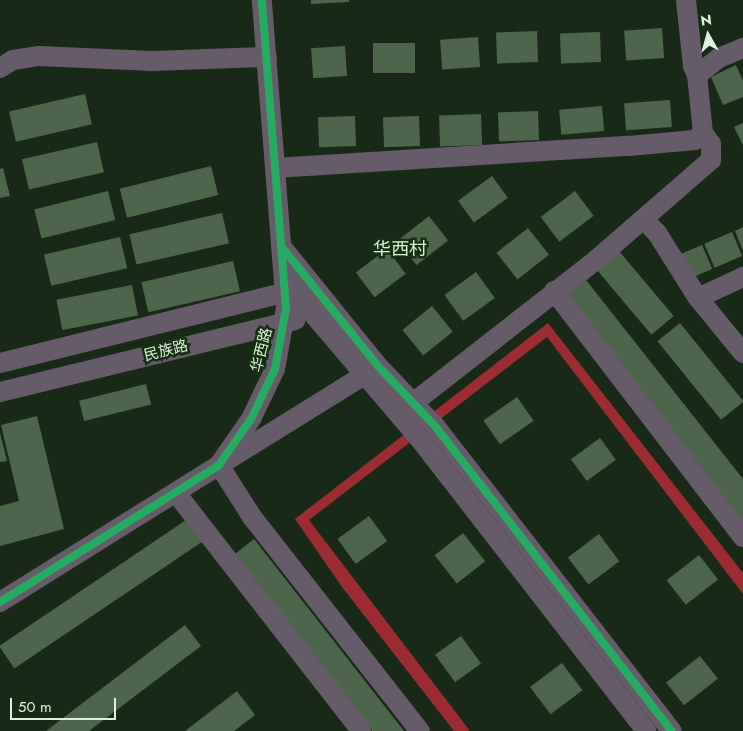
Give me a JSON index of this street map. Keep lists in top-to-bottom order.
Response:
{
  "streets": {
    "street": ["华西路", "民族路"]
  },
  "crossings": [
    ["华西路", "民族路"]
  ],
  "districts": ["华西村"],
  "scale_bar": "50 m",
  "north": "top"
}
